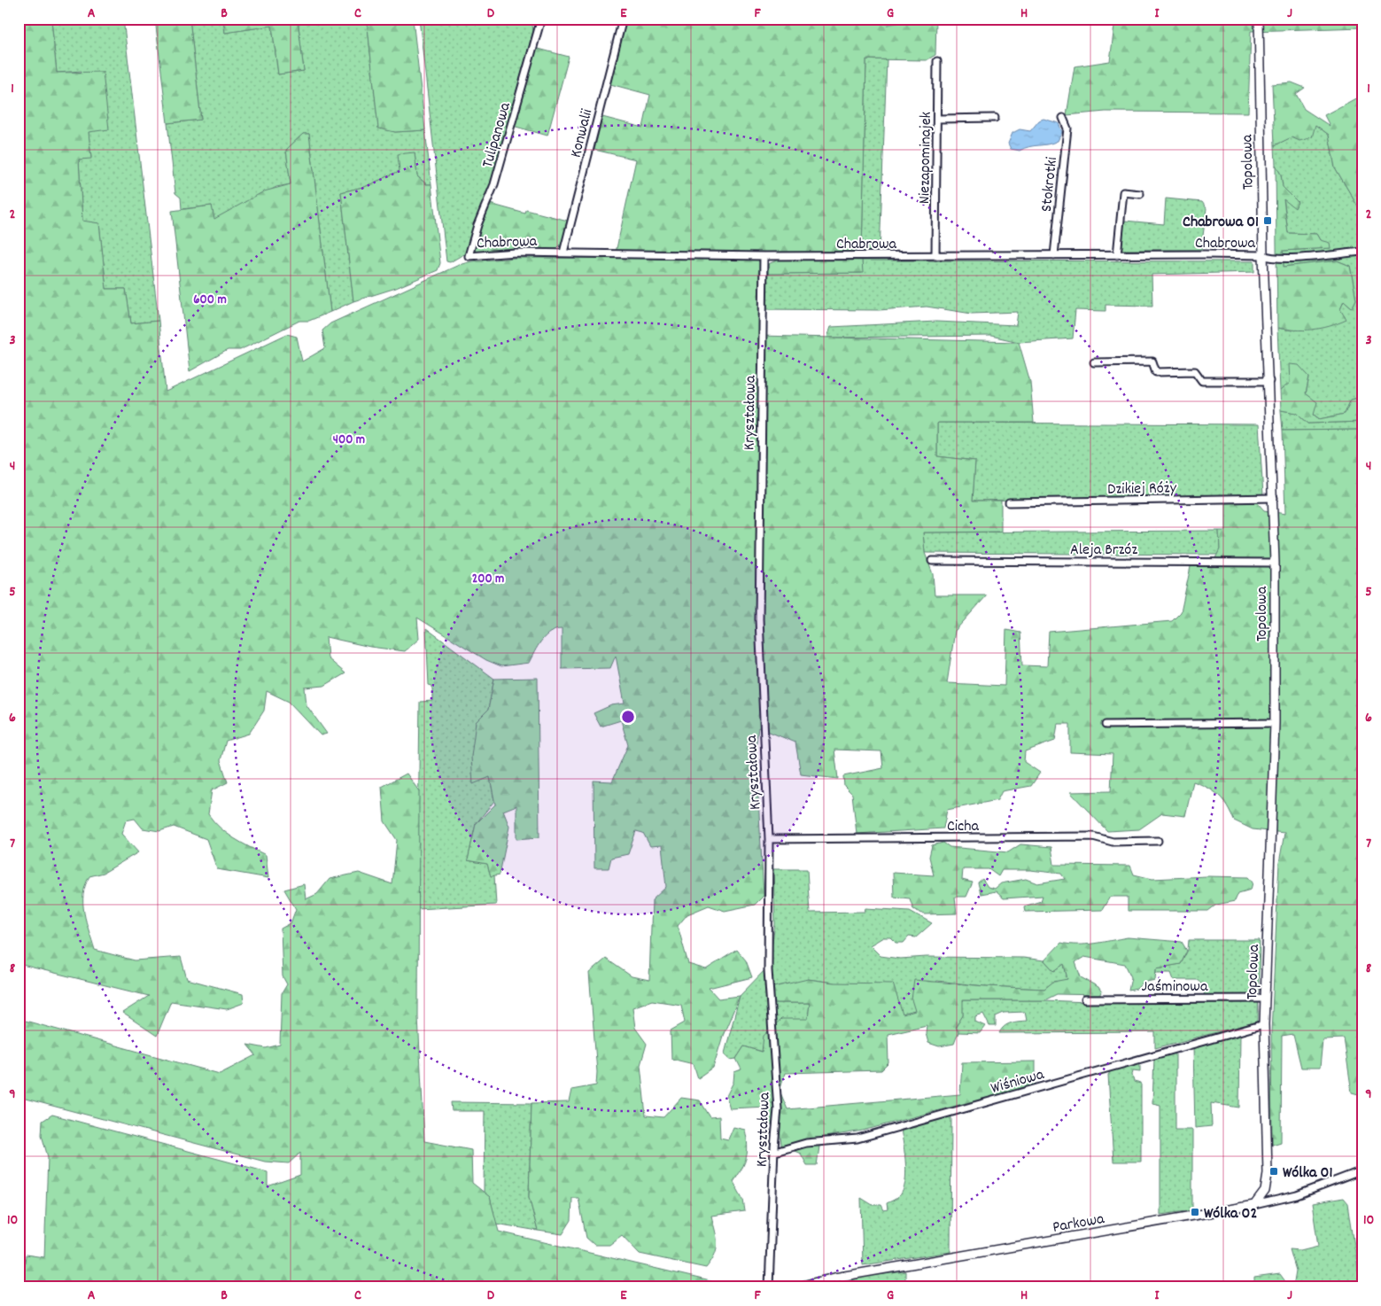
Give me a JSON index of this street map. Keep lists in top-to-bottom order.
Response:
{
  "streets": {
    "street": [
      "Konwalii",
      "Tulipanowa",
      "Niezapominajek",
      "Topolowa",
      "Stokrotki",
      "Chabrowa",
      "Kryształowa",
      "Dzikiej Róży",
      "Aleja Brzóz",
      "Cicha",
      "Jaśminowa",
      "Wiśniowa",
      "Parkowa"
    ]
  },
  "crossings": [
    ["Konwalii", "Chabrowa"],
    ["Tulipanowa", "Chabrowa"],
    ["Niezapominajek", "Chabrowa"],
    ["Topolowa", "Chabrowa"],
    ["Topolowa", "Dzikiej Róży"],
    ["Topolowa", "Aleja Brzóz"],
    ["Topolowa", "Jaśminowa"],
    ["Topolowa", "Wiśniowa"],
    ["Topolowa", "Parkowa"],
    ["Stokrotki", "Chabrowa"],
    ["Chabrowa", "Kryształowa"],
    ["Kryształowa", "Cicha"],
    ["Kryształowa", "Wiśniowa"]
  ],
  "places": {
    "transit": ["Chabrowa 01", "Wólka 01", "Wólka 02"]
  },
  "grid": {
    "columns": [
      "A",
      "B",
      "C",
      "D",
      "E",
      "F",
      "G",
      "H",
      "I",
      "J"
    ],
    "rows": [
      "1",
      "2",
      "3",
      "4",
      "5",
      "6",
      "7",
      "8",
      "9",
      "10"
    ]
  },
  "rings": ["600 m", "400 m", "200 m"]
}
